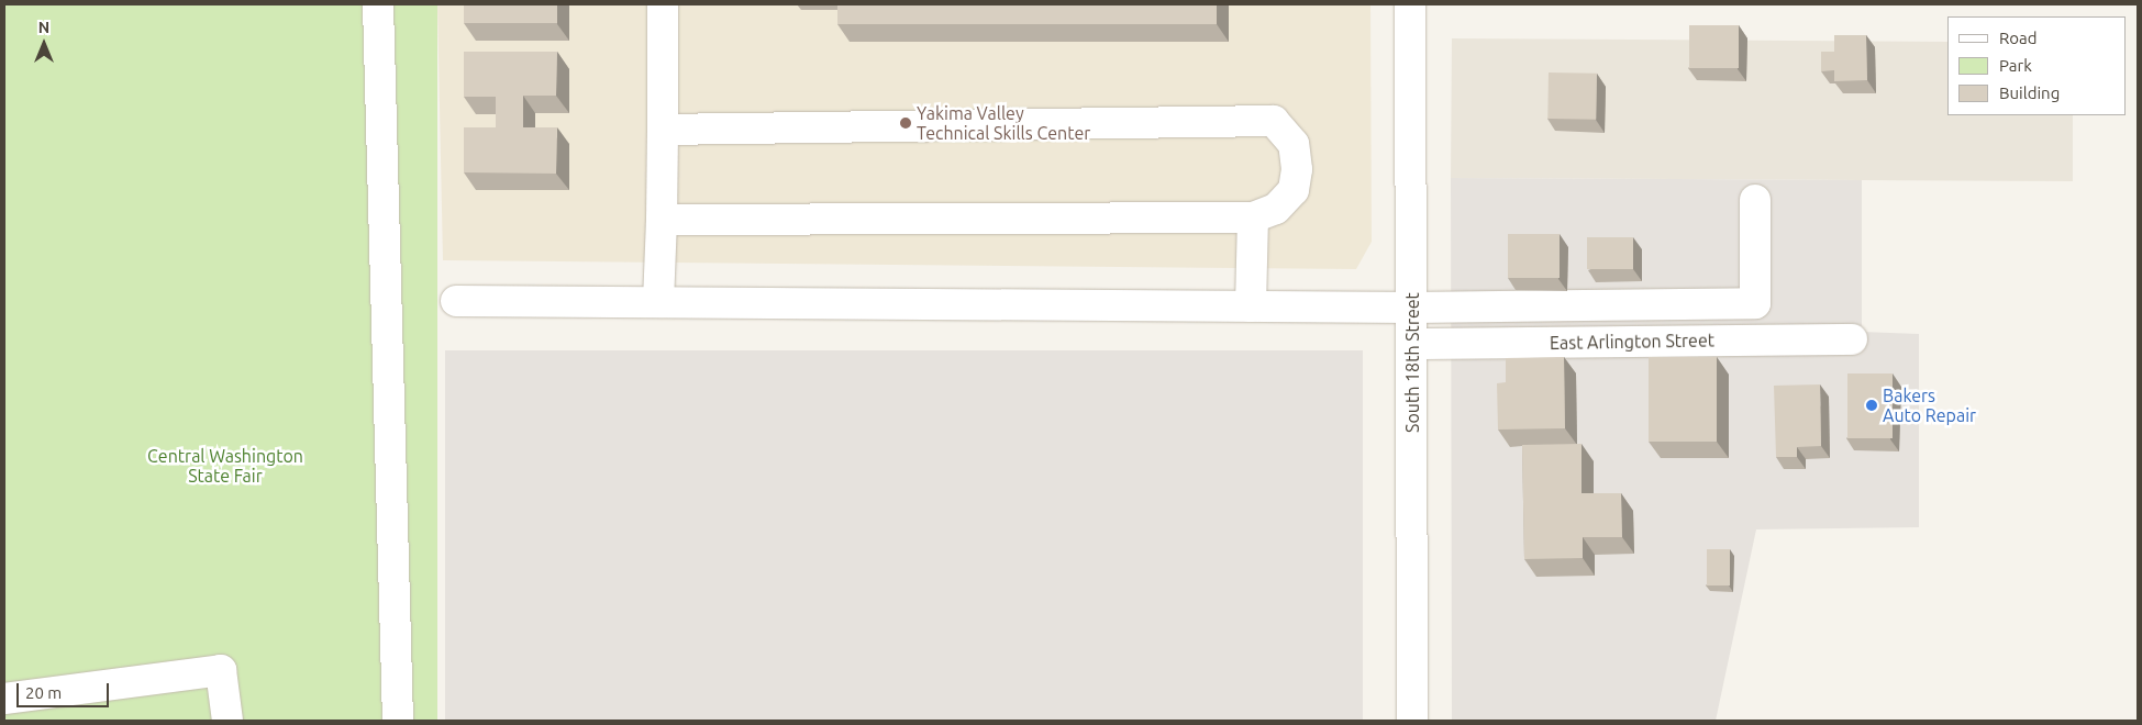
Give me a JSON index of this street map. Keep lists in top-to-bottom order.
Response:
{
  "streets": {
    "street": ["East Arlington Street", "South 18th Street"]
  },
  "crossings": [
    ["East Arlington Street", "South 18th Street"]
  ],
  "parks": ["Central Washington State Fair"],
  "places": ["Yakima Valley Technical Skills Center", "Bakers Auto Repair"],
  "legend": ["Road", "Park", "Building"],
  "scale_bar": "20 m",
  "north": "top"
}
